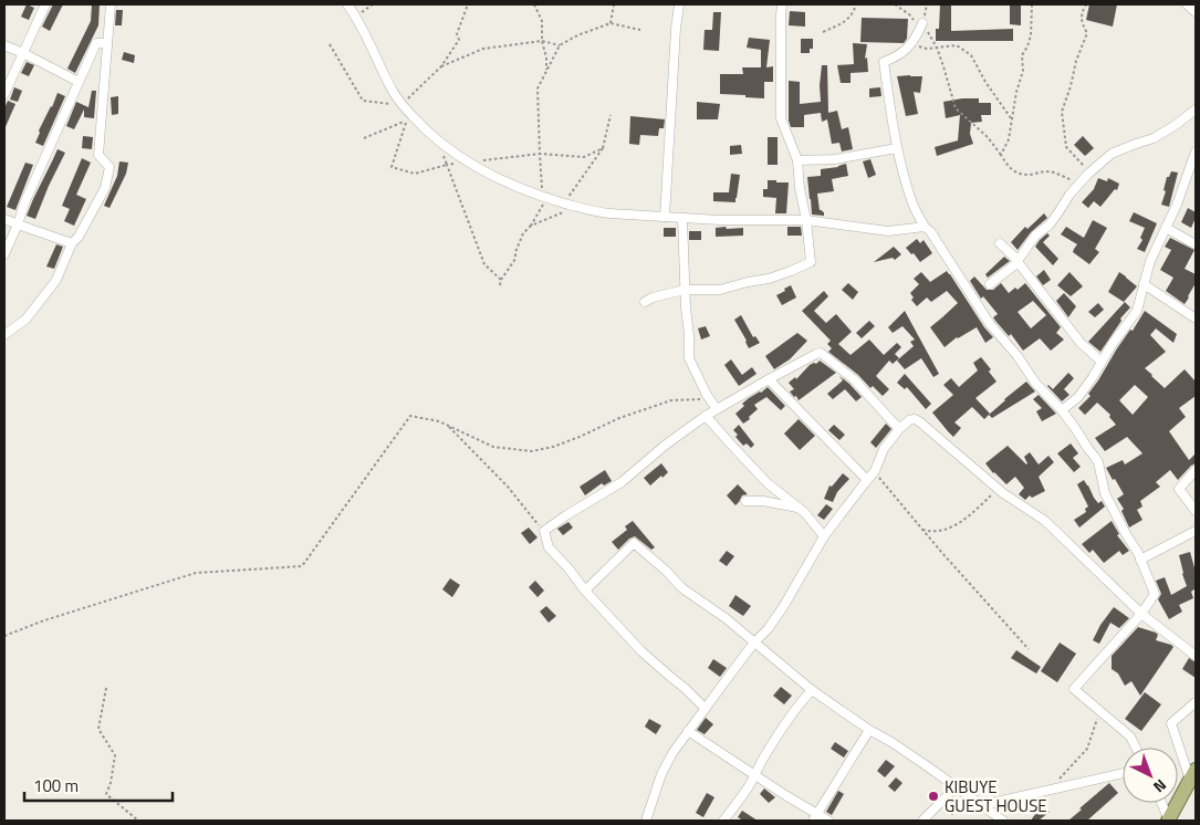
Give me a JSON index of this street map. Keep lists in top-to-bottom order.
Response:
{
  "places": ["KIBUYE GUEST HOUSE"],
  "scale_bar": "100 m",
  "north": "bottom right"
}
